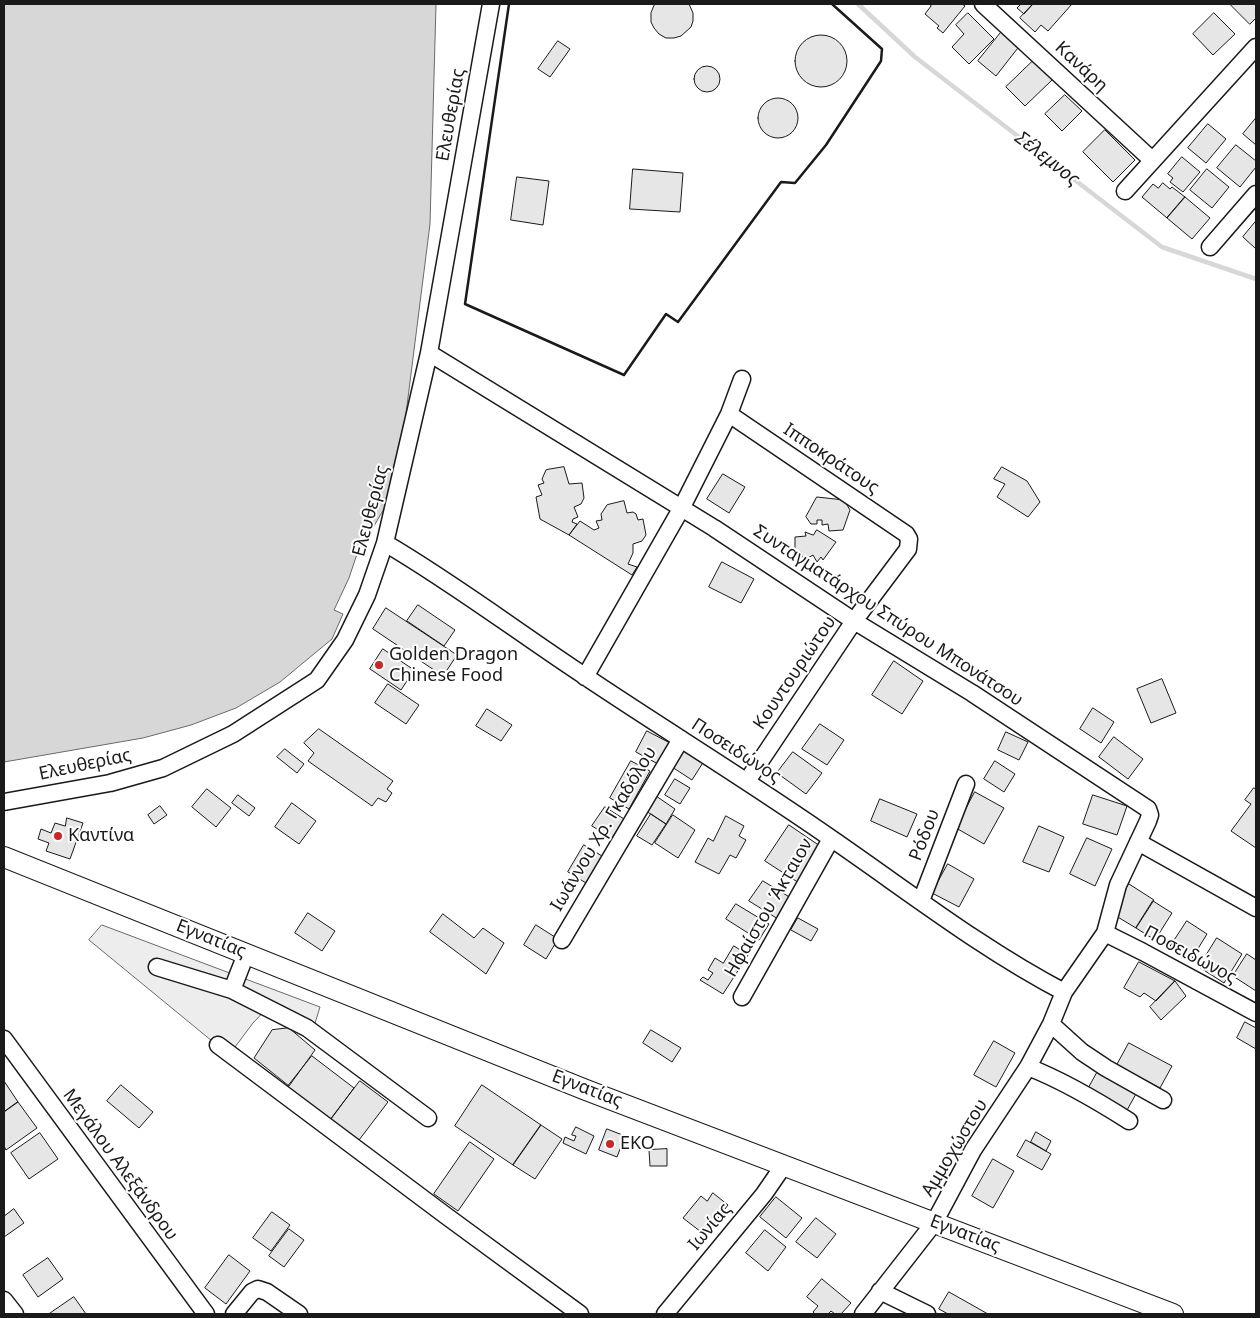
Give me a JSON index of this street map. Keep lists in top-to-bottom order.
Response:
{
  "streets": {
    "main road": ["Εγνατίας"],
    "street": [
      "Κανάρη",
      "Ελευθερίας",
      "Ιπποκράτους",
      "Συνταγματάρχου Σπύρου Μπονάτσου",
      "Κουντουριώτου",
      "Ποσειδώνος",
      "Ιωάννου Χρ. Γκαδόλου",
      "Ρόδου",
      "Ηφαίστου Άκταιον",
      "Αμμοχώστου",
      "Μεγάλου Αλεξάνδρου",
      "Ιωνίας"
    ]
  },
  "crossings": [
    ["Ελευθερίας", "Συνταγματάρχου Σπύρου Μπονάτσου"],
    ["Ελευθερίας", "Ποσειδώνος"],
    ["Ιπποκράτους", "Κουντουριώτου"],
    ["Συνταγματάρχου Σπύρου Μπονάτσου", "Κουντουριώτου"],
    ["Συνταγματάρχου Σπύρου Μπονάτσου", "Ποσειδώνος"],
    ["Συνταγματάρχου Σπύρου Μπονάτσου", "Αμμοχώστου"],
    ["Κουντουριώτου", "Ποσειδώνος"],
    ["Ποσειδώνος", "Ιωάννου Χρ. Γκαδόλου"],
    ["Ποσειδώνος", "Ρόδου"],
    ["Ποσειδώνος", "Ηφαίστου Άκταιον"],
    ["Ποσειδώνος", "Αμμοχώστου"],
    ["Εγνατίας", "Αμμοχώστου"],
    ["Εγνατίας", "Ιωνίας"]
  ],
  "water": ["Σέλεμνος"],
  "places": ["Golden Dragon Chinese Food", "Καντίνα", "EKO"]
}
